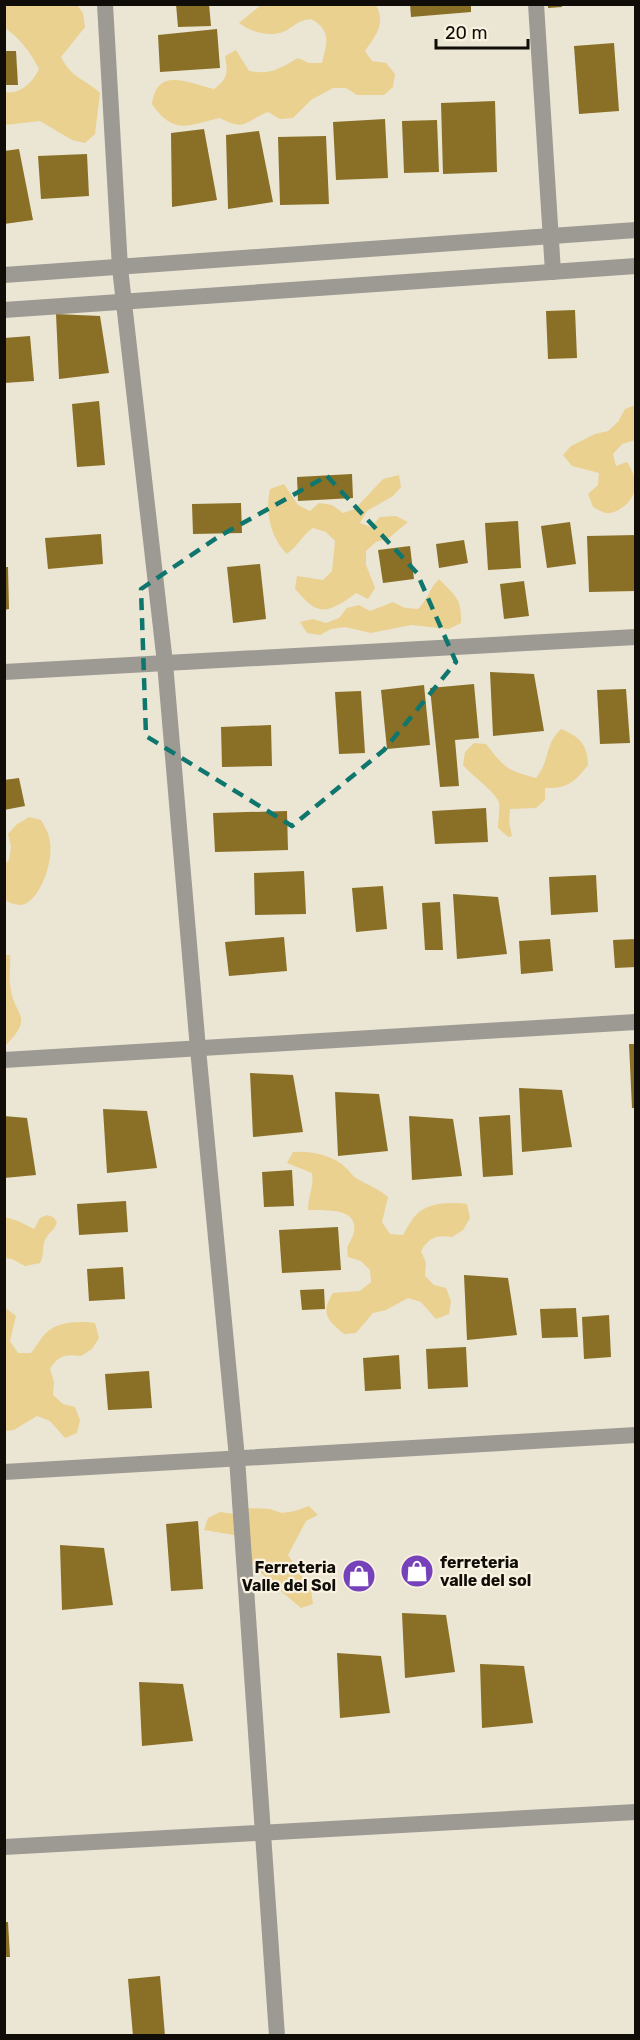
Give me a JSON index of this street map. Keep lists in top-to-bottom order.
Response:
{
  "places": {
    "shop": ["ferreteria valle del sol", "Ferreteria Valle del Sol"]
  },
  "scale_bar": "20 m"
}
